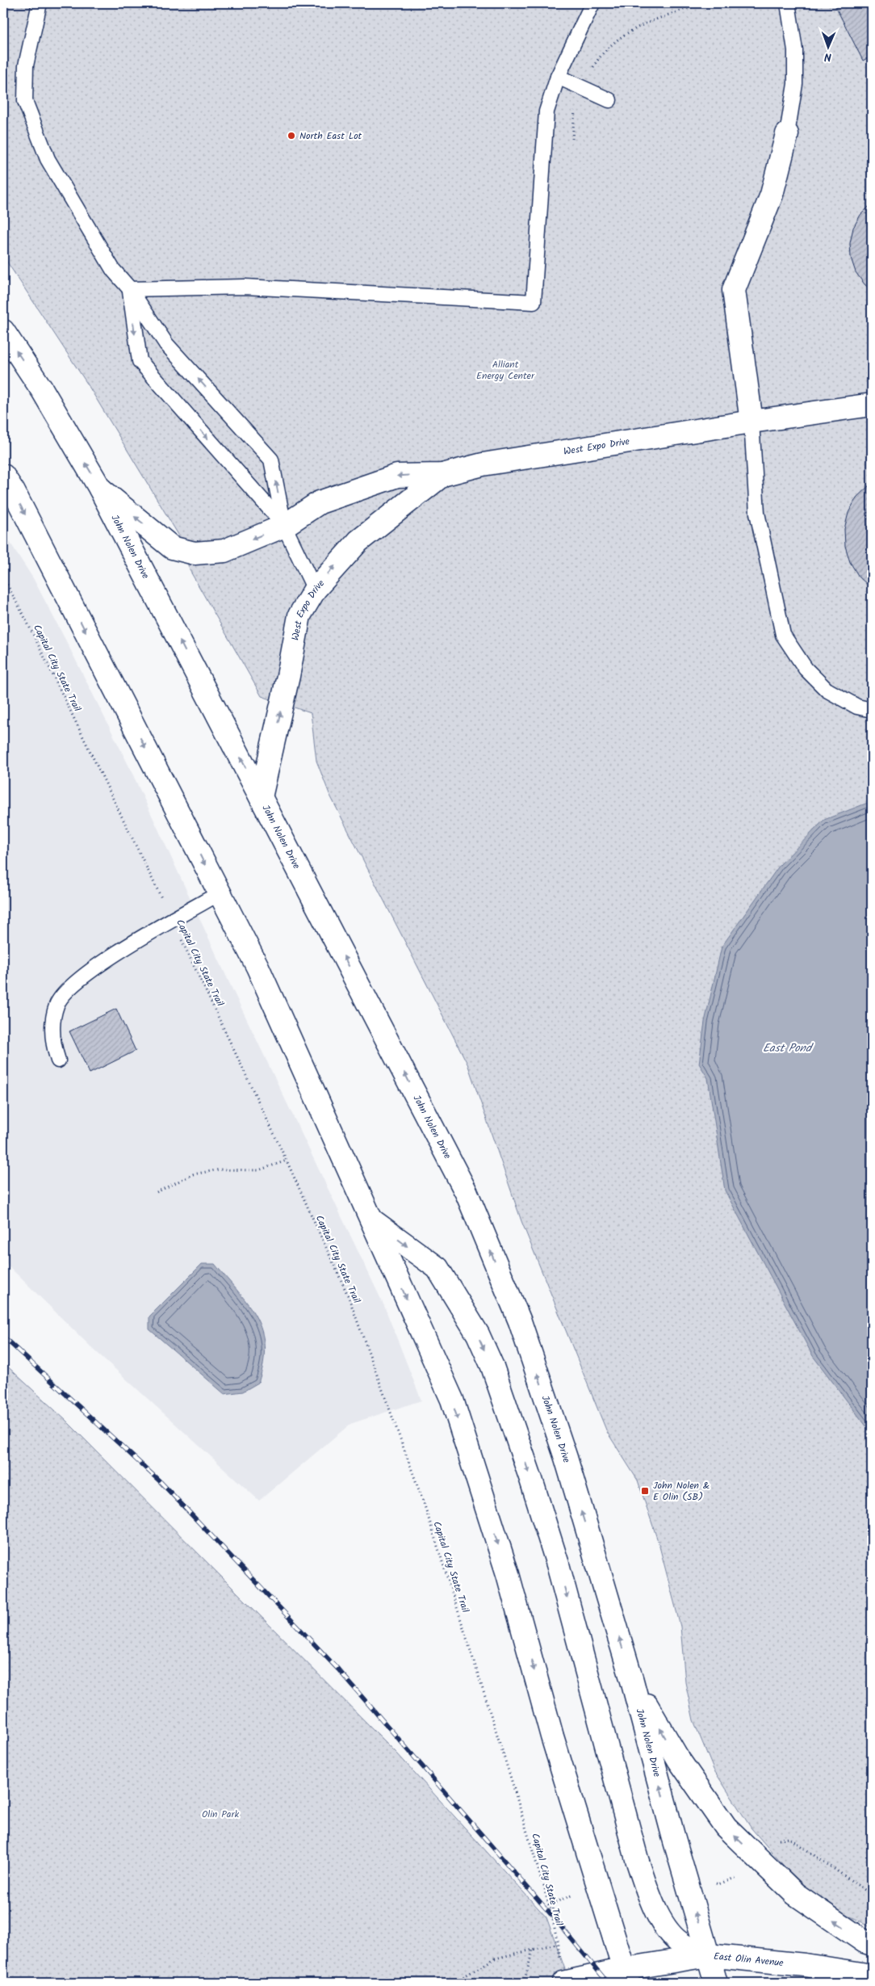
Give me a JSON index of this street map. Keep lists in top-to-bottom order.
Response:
{
  "streets": {
    "main road": ["West Expo Drive", "John Nolen Drive", "East Olin Avenue"],
    "path": ["Capital City State Trail"]
  },
  "crossings": [
    ["West Expo Drive", "John Nolen Drive"],
    ["John Nolen Drive", "East Olin Avenue"],
    ["Capital City State Trail", "East Olin Avenue"]
  ],
  "water": ["East Pond"],
  "parks": ["Alliant Energy Center", "Olin Park"],
  "places": {
    "other": ["North East Lot"],
    "transit": ["John Nolen & E Olin (SB)"]
  },
  "north": "bottom"
}
